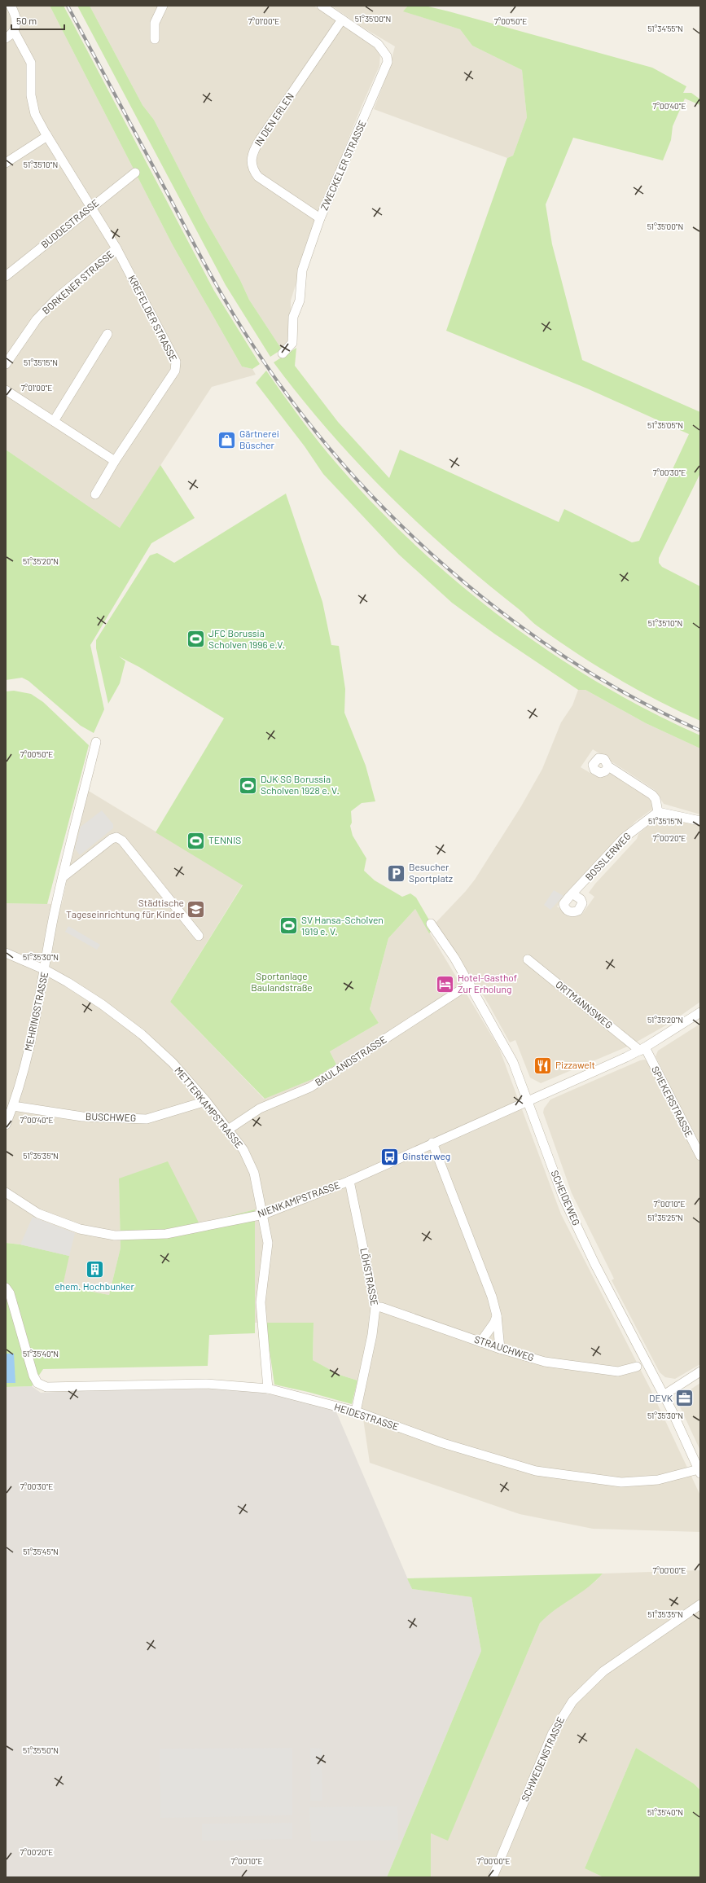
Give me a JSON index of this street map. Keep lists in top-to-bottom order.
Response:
{
  "streets": {
    "street": [
      "IN DEN ERLEN",
      "ZWECKELER STRASSE",
      "BUDDESTRASSE",
      "BORKENER STRASSE",
      "KREFELDER STRASSE",
      "BOSSLERWEG",
      "ORTMANNSWEG",
      "MEHRINGSTRASSE",
      "BAULANDSTRASSE",
      "SPIEKERSTRASSE",
      "METTERKAMPSTRASSE",
      "BUSCHWEG",
      "SCHEIDEWEG",
      "NIENKAMPSTRASSE",
      "LÖHSTRASSE",
      "STRAUCHWEG",
      "HEIDESTRASSE",
      "SCHWEDENSTRASSE"
    ]
  },
  "crossings": [
    ["IN DEN ERLEN", "ZWECKELER STRASSE"],
    ["BUDDESTRASSE", "KREFELDER STRASSE"],
    ["BORKENER STRASSE", "KREFELDER STRASSE"],
    ["ORTMANNSWEG", "SPIEKERSTRASSE"],
    ["ORTMANNSWEG", "NIENKAMPSTRASSE"],
    ["MEHRINGSTRASSE", "METTERKAMPSTRASSE"],
    ["MEHRINGSTRASSE", "BUSCHWEG"],
    ["BAULANDSTRASSE", "METTERKAMPSTRASSE"],
    ["BAULANDSTRASSE", "SCHEIDEWEG"],
    ["SPIEKERSTRASSE", "NIENKAMPSTRASSE"],
    ["METTERKAMPSTRASSE", "BUSCHWEG"],
    ["METTERKAMPSTRASSE", "NIENKAMPSTRASSE"],
    ["METTERKAMPSTRASSE", "HEIDESTRASSE"],
    ["SCHEIDEWEG", "NIENKAMPSTRASSE"],
    ["SCHEIDEWEG", "HEIDESTRASSE"],
    ["NIENKAMPSTRASSE", "LÖHSTRASSE"],
    ["LÖHSTRASSE", "STRAUCHWEG"],
    ["LÖHSTRASSE", "HEIDESTRASSE"]
  ],
  "parks": ["Sportanlage Baulandstraße"],
  "places": {
    "shop": ["Gärtnerei Büscher"],
    "sports": [
      "JFC Borussia Scholven 1996 e.V.",
      "DJK SG Borussia Scholven 1928 e. V.",
      "TENNIS",
      "SV Hansa-Scholven 1919 e. V."
    ],
    "parking": ["Besucher Sportplatz"],
    "school or university": ["Städtische Tageseinrichtung für Kinder"],
    "hotel": ["Hotel-Gasthof Zur Erholung"],
    "restaurant": ["Pizzawelt"],
    "bus stop": ["Ginsterweg"],
    "building": ["ehem. Hochbunker"],
    "office": ["DEVK"]
  },
  "scale_bar": "50 m",
  "coordinates": [
    "51°35'00\"N",
    "7°01'00\"E",
    "7°00'50\"E",
    "51°34'55\"N",
    "7°00'40\"E",
    "51°35'10\"N",
    "51°35'15\"N",
    "51°35'05\"N",
    "7°00'30\"E",
    "51°35'20\"N",
    "7°00'20\"E",
    "51°35'30\"N",
    "51°35'35\"N",
    "7°00'10\"E",
    "51°35'25\"N",
    "51°35'40\"N",
    "51°35'45\"N",
    "7°00'00\"E",
    "51°35'50\"N"
  ]
}
